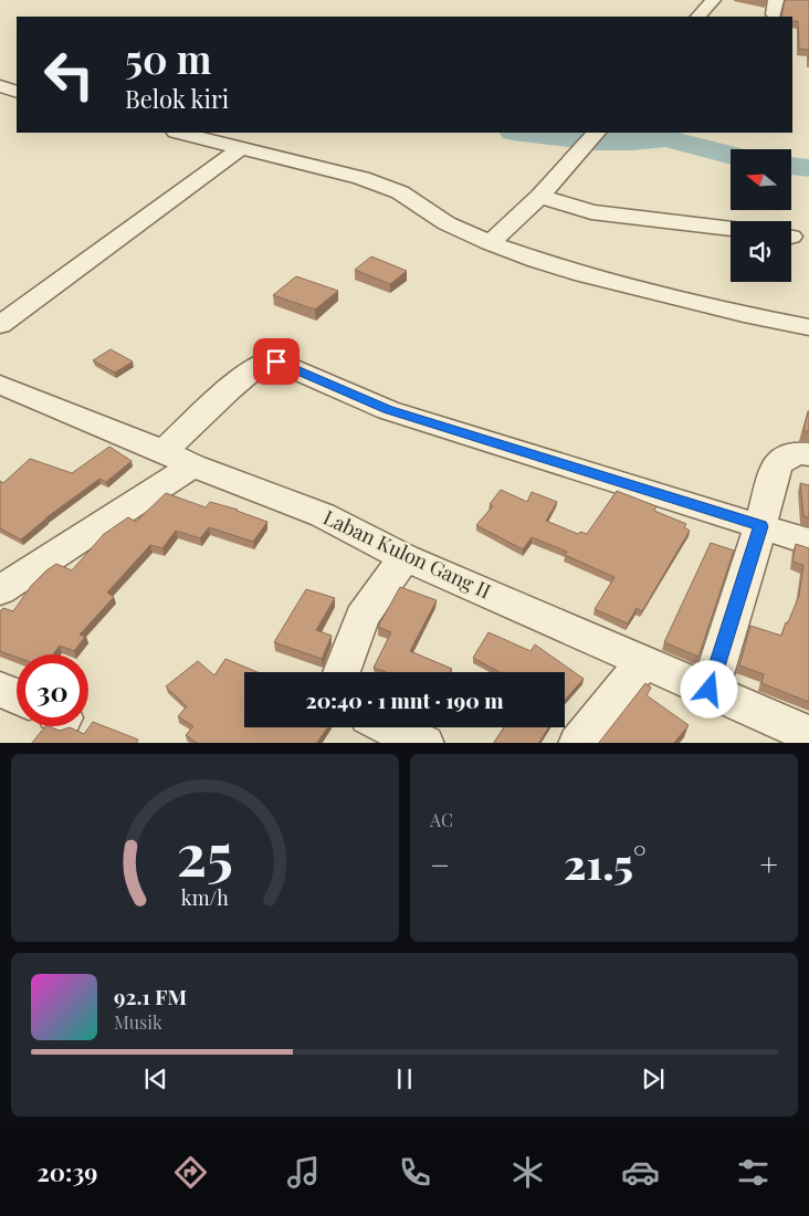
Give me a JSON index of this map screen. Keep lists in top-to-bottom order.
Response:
{
  "streets": {
    "street": ["Laban Kulon Gang II"]
  },
  "north": "left",
  "page": {
    "turn": ["50 m", "Belok kiri"],
    "limit": "30",
    "trip": "20:40 · 1 mnt · 190 m",
    "tile": "AC",
    "heat": ["−", "21.5°", "+"],
    "song": ["92.1 FM", "Musik"],
    "tabs": "20:39",
    "gauge": ["25", "km/h"]
  }
}
